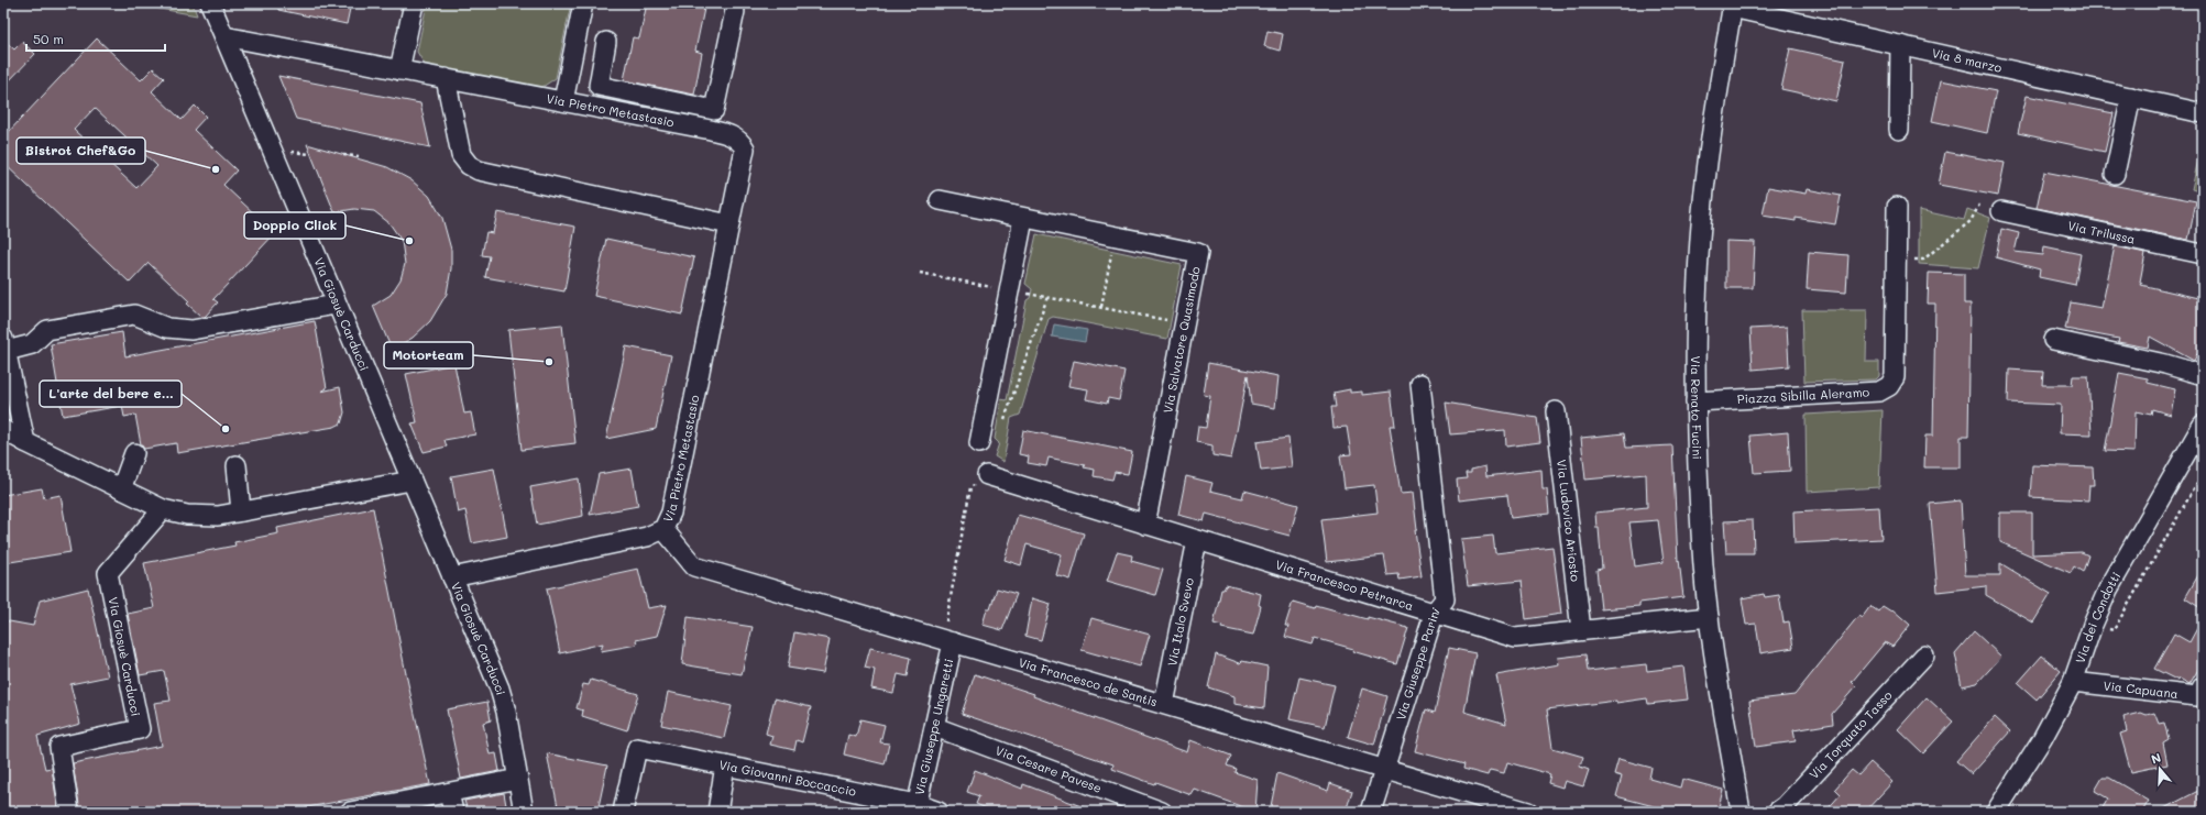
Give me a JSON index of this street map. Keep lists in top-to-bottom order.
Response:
{
  "streets": {
    "street": [
      "Via 8 marzo",
      "Via Pietro Metastasio",
      "Via Trilussa",
      "Via Giosuè Carducci",
      "Via Salvatore Quasimodo",
      "Piazza Sibilla Aleramo",
      "Via Renato Fucini",
      "Via Ludovico Ariosto",
      "Via Francesco Petrarca",
      "Via dei Condotti",
      "Via Italo Svevo",
      "Via Giuseppe Parini",
      "Via Francesco de Santis",
      "Via Capuana",
      "Via Giuseppe Ungaretti",
      "Via Torquato Tasso",
      "Via Cesare Pavese",
      "Via Giovanni Boccaccio"
    ]
  },
  "crossings": [
    ["Via 8 marzo", "Via Renato Fucini"],
    ["Via Pietro Metastasio", "Via Giosuè Carducci"],
    ["Via Pietro Metastasio", "Via Francesco de Santis"],
    ["Via Salvatore Quasimodo", "Via Francesco Petrarca"],
    ["Piazza Sibilla Aleramo", "Via Renato Fucini"],
    ["Via Renato Fucini", "Via Francesco Petrarca"],
    ["Via Ludovico Ariosto", "Via Francesco Petrarca"],
    ["Via Francesco Petrarca", "Via Italo Svevo"],
    ["Via Francesco Petrarca", "Via Giuseppe Parini"],
    ["Via dei Condotti", "Via Capuana"],
    ["Via Italo Svevo", "Via Francesco de Santis"],
    ["Via Giuseppe Parini", "Via Francesco de Santis"],
    ["Via Francesco de Santis", "Via Giuseppe Ungaretti"],
    ["Via Giuseppe Ungaretti", "Via Cesare Pavese"],
    ["Via Giuseppe Ungaretti", "Via Giovanni Boccaccio"]
  ],
  "places": [
    "Bistrot Chef&Go",
    "Doppio Click",
    "Motorteam",
    "L'arte del bere e..."
  ],
  "scale_bar": "50 m",
  "north": "top"
}
